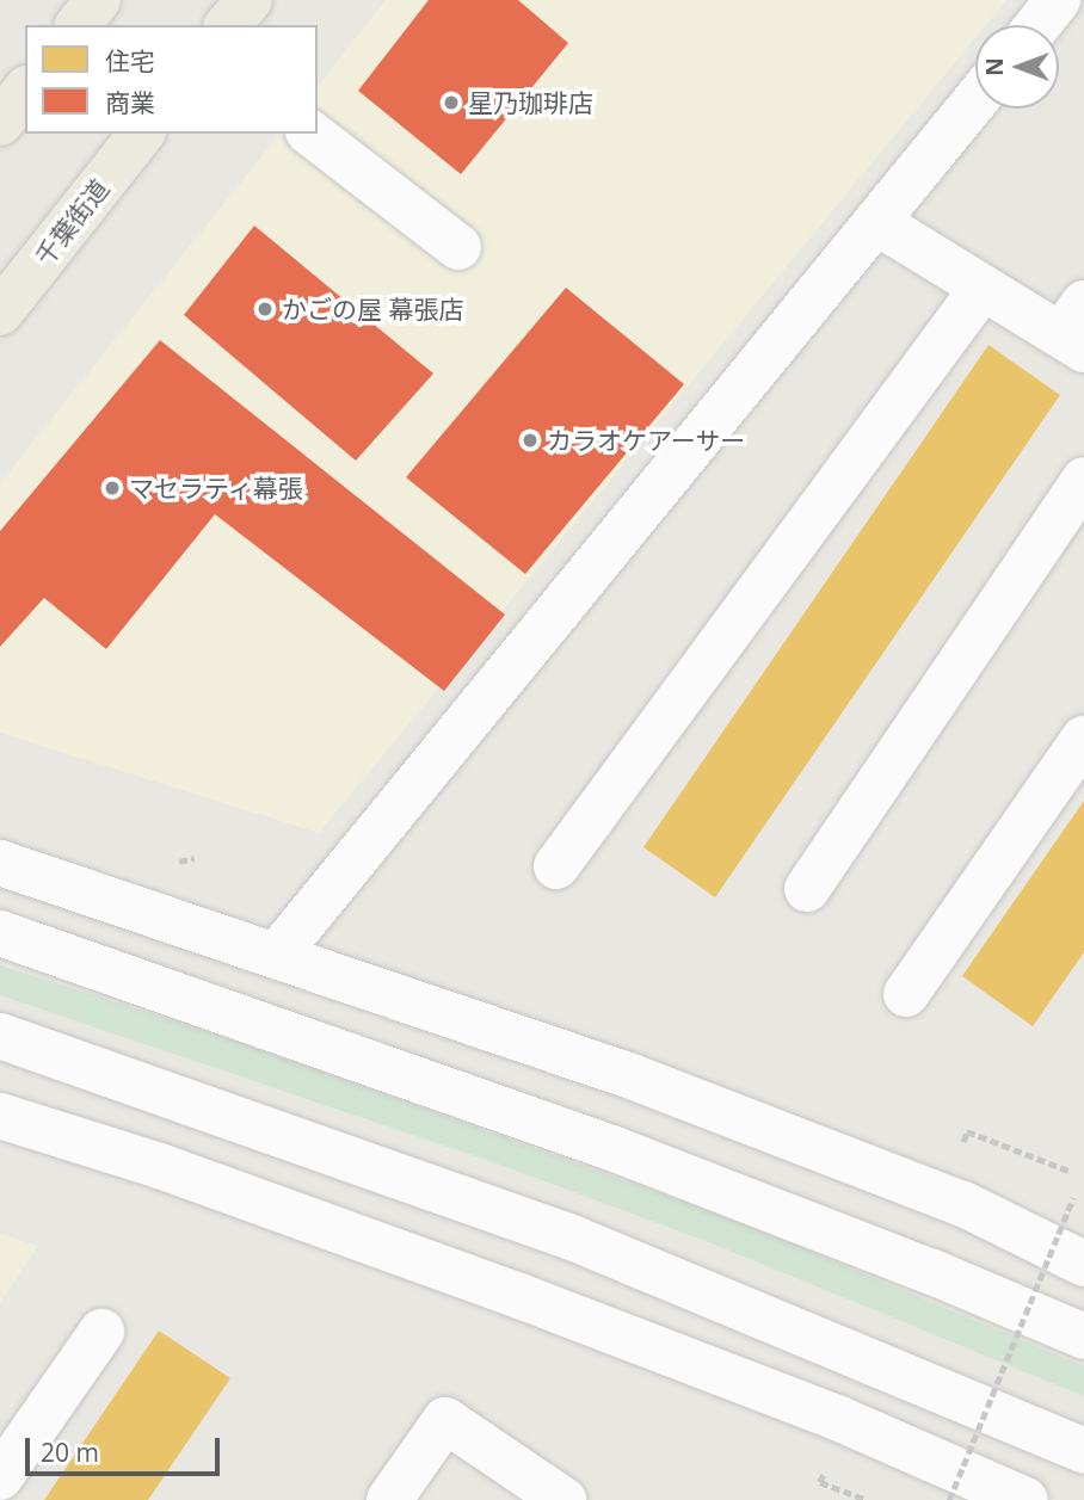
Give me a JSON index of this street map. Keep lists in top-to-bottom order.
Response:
{
  "streets": {
    "highway": ["千葉街道"]
  },
  "places": [
    "星乃珈琲店",
    "かごの屋 幕張店",
    "カラオケアーサー",
    "マセラティ幕張"
  ],
  "legend": ["住宅", "商業"],
  "scale_bar": "20 m",
  "north": "left"
}
